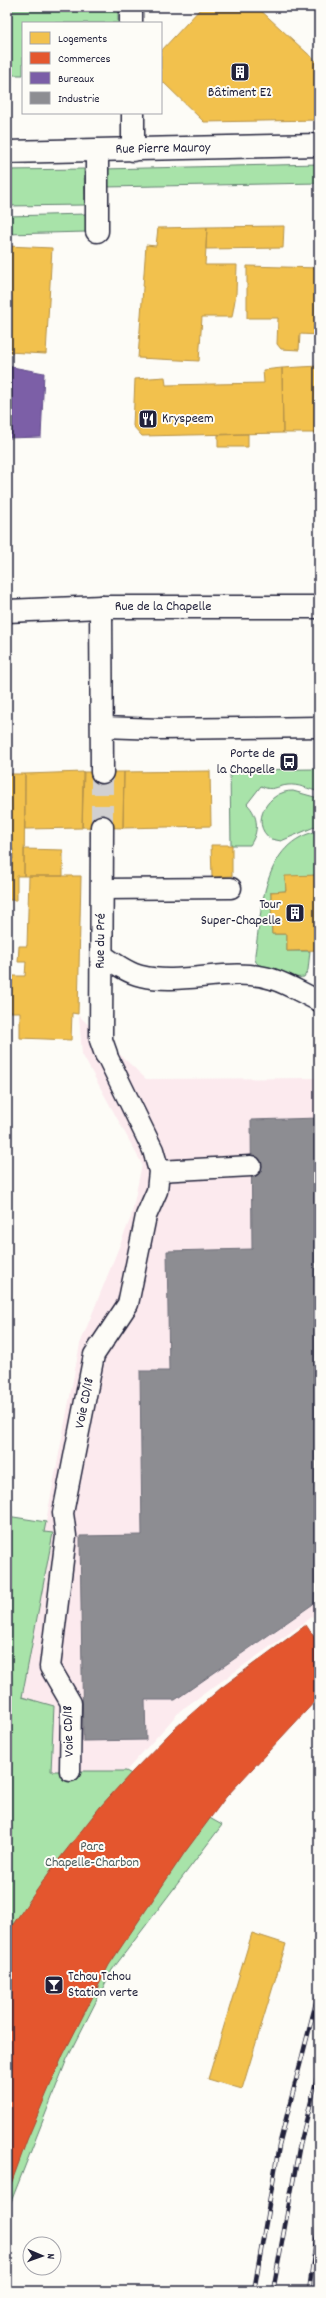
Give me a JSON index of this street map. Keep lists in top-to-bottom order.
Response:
{
  "streets": {
    "street": ["Rue Pierre Mauroy", "Rue de la Chapelle", "Rue du Pré"],
    "lane": ["Voie CD/18"]
  },
  "crossings": [
    ["Rue du Pré", "Voie CD/18"]
  ],
  "parks": ["Parc Chapelle-Charbon"],
  "places": {
    "building": ["Bâtiment E2", "Tour Super-Chapelle"],
    "restaurant": ["Kryspeem"],
    "bus stop": ["Porte de la Chapelle"],
    "bar": ["Tchou Tchou Station verte"]
  },
  "legend": [
    "Logements",
    "Commerces",
    "Bureaux",
    "Industrie"
  ],
  "north": "right"
}
